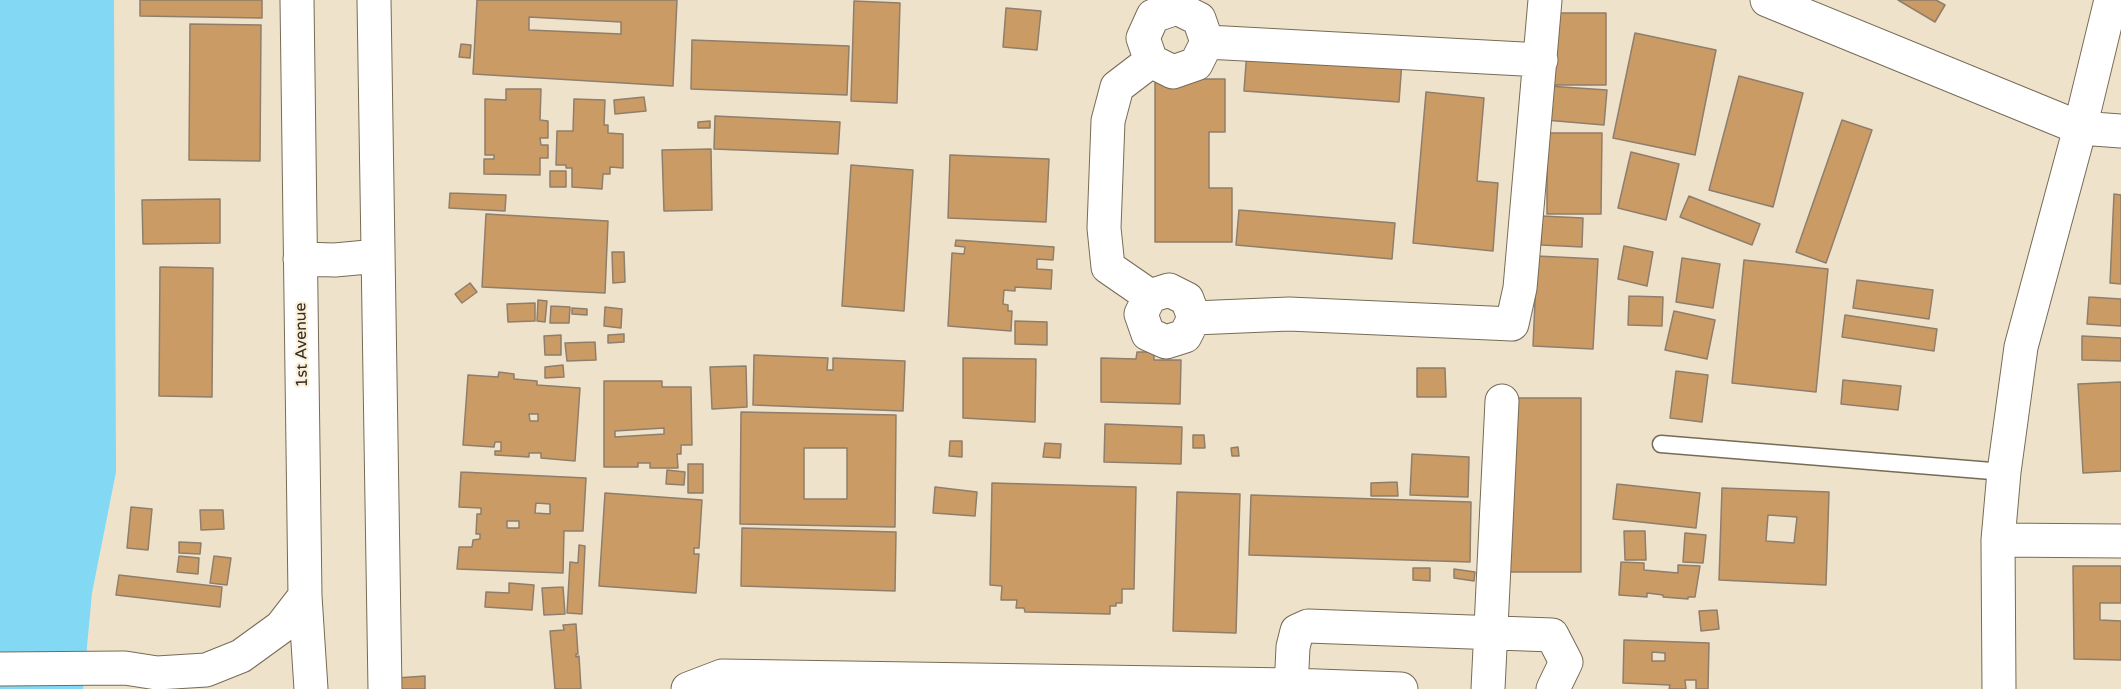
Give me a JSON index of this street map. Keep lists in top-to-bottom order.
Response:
{
  "streets": {
    "street": ["1st Avenue"]
  }
}
